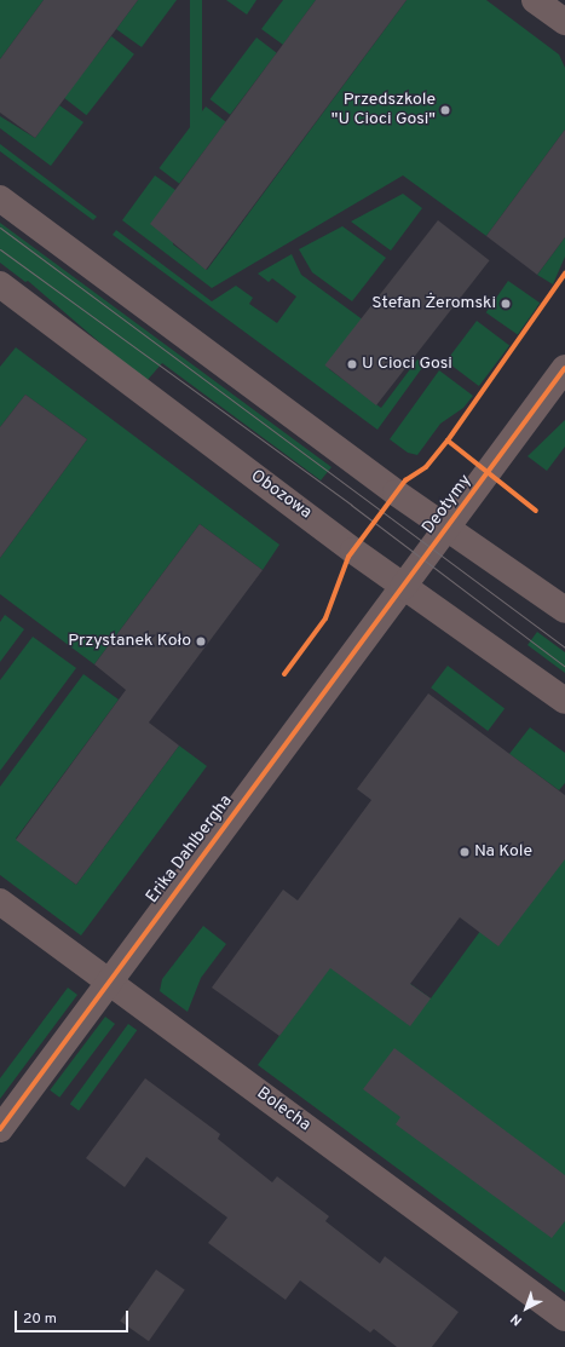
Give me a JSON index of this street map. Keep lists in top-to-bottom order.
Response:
{
  "streets": {
    "street": [
      "Obozowa",
      "Deotymy",
      "Erika Dahlbergha",
      "Bolecha"
    ]
  },
  "crossings": [
    ["Obozowa", "Deotymy"],
    ["Obozowa", "Erika Dahlbergha"],
    ["Deotymy", "Erika Dahlbergha"],
    ["Erika Dahlbergha", "Bolecha"]
  ],
  "places": [
    "Przedszkole \"U Cioci Gosi\"",
    "Stefan Żeromski",
    "U Cioci Gosi",
    "Przystanek Koło",
    "Na Kole"
  ],
  "scale_bar": "20 m",
  "north": "bottom left"
}
